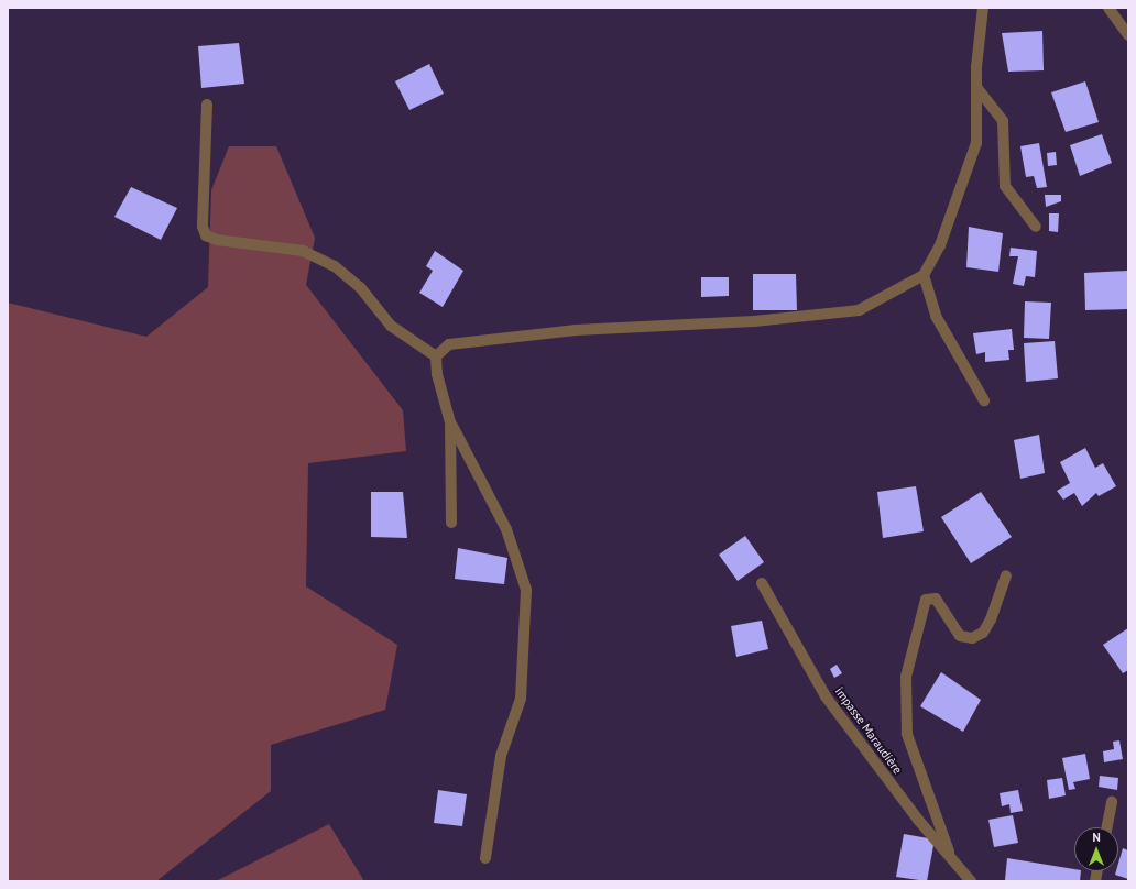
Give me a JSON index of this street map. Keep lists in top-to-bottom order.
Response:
{
  "streets": {
    "street": ["impasse Maraudière"]
  },
  "north": "top"
}
